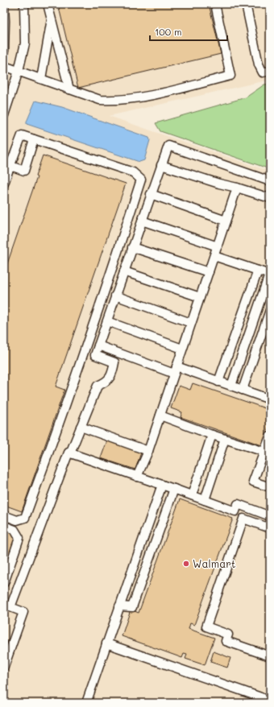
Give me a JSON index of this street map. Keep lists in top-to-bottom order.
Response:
{
  "places": ["Walmart"],
  "scale_bar": "100 m"
}
